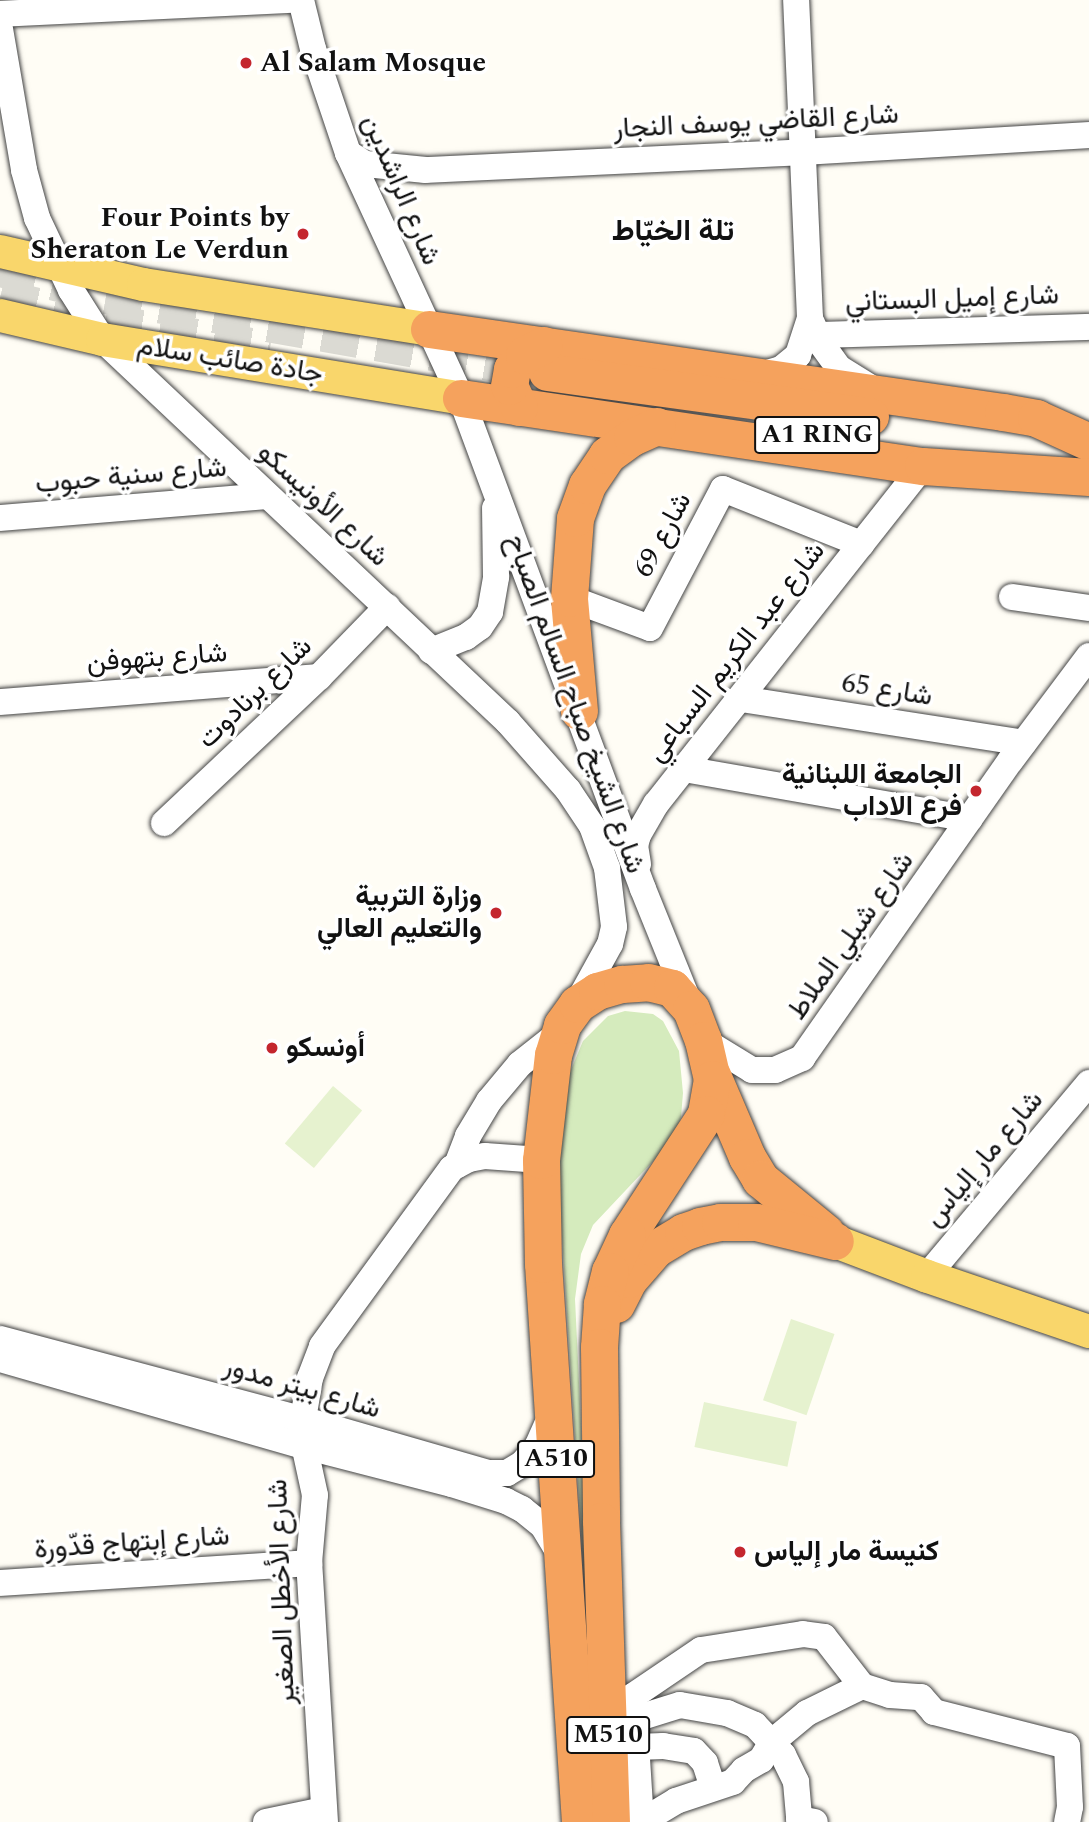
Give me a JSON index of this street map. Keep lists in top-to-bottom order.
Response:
{
  "streets": {
    "highway": ["A1 RING", "A510", "M510"],
    "main road": ["جادة صائب سلام"],
    "street": [
      "شارع القاضي يوسف النجار",
      "شارع الراشدين",
      "شارع إميل البستاني",
      "شارع سنية حبوب",
      "شارع الأونيسكو",
      "شارع 69",
      "شارع عبد الكريم السباعي",
      "شارع بتهوفن",
      "شارع 65",
      "شارع برنادوت",
      "شارع الشيخ صباح السالم الصباح",
      "شارع شبلي الملاط",
      "شارع مار إلياس",
      "شارع بيتر مدور",
      "شارع إبتهاج قدّورة",
      "شارع الأخطل الصغير"
    ]
  },
  "crossings": [
    ["شارع القاضي يوسف النجار", "شارع الراشدين"],
    ["شارع الراشدين", "جادة صائب سلام"],
    ["شارع الراشدين", "شارع الشيخ صباح السالم الصباح"],
    ["جادة صائب سلام", "شارع الأونيسكو"],
    ["جادة صائب سلام", "شارع الشيخ صباح السالم الصباح"],
    ["شارع سنية حبوب", "شارع الأونيسكو"],
    ["شارع الأونيسكو", "شارع برنادوت"],
    ["شارع الأونيسكو", "A510"],
    ["شارع 69", "شارع عبد الكريم السباعي"],
    ["شارع عبد الكريم السباعي", "شارع 65"],
    ["شارع عبد الكريم السباعي", "شارع الشيخ صباح السالم الصباح"],
    ["شارع بتهوفن", "شارع برنادوت"],
    ["شارع 65", "شارع شبلي الملاط"],
    ["شارع الشيخ صباح السالم الصباح", "شارع شبلي الملاط"],
    ["شارع الشيخ صباح السالم الصباح", "A510"],
    ["شارع شبلي الملاط", "A510"],
    ["شارع بيتر مدور", "A510"],
    ["شارع بيتر مدور", "شارع الأخطل الصغير"],
    ["A510", "M510"],
    ["شارع إبتهاج قدّورة", "شارع الأخطل الصغير"]
  ],
  "districts": ["تلة الخيّاط"],
  "places": [
    "Al Salam Mosque",
    "Four Points by Sheraton Le Verdun",
    "الجامعة اللبنانية فرع الاداب",
    "وزارة التربية والتعليم العالي",
    "أونسكو",
    "كنيسة مار إلياس"
  ]
}
